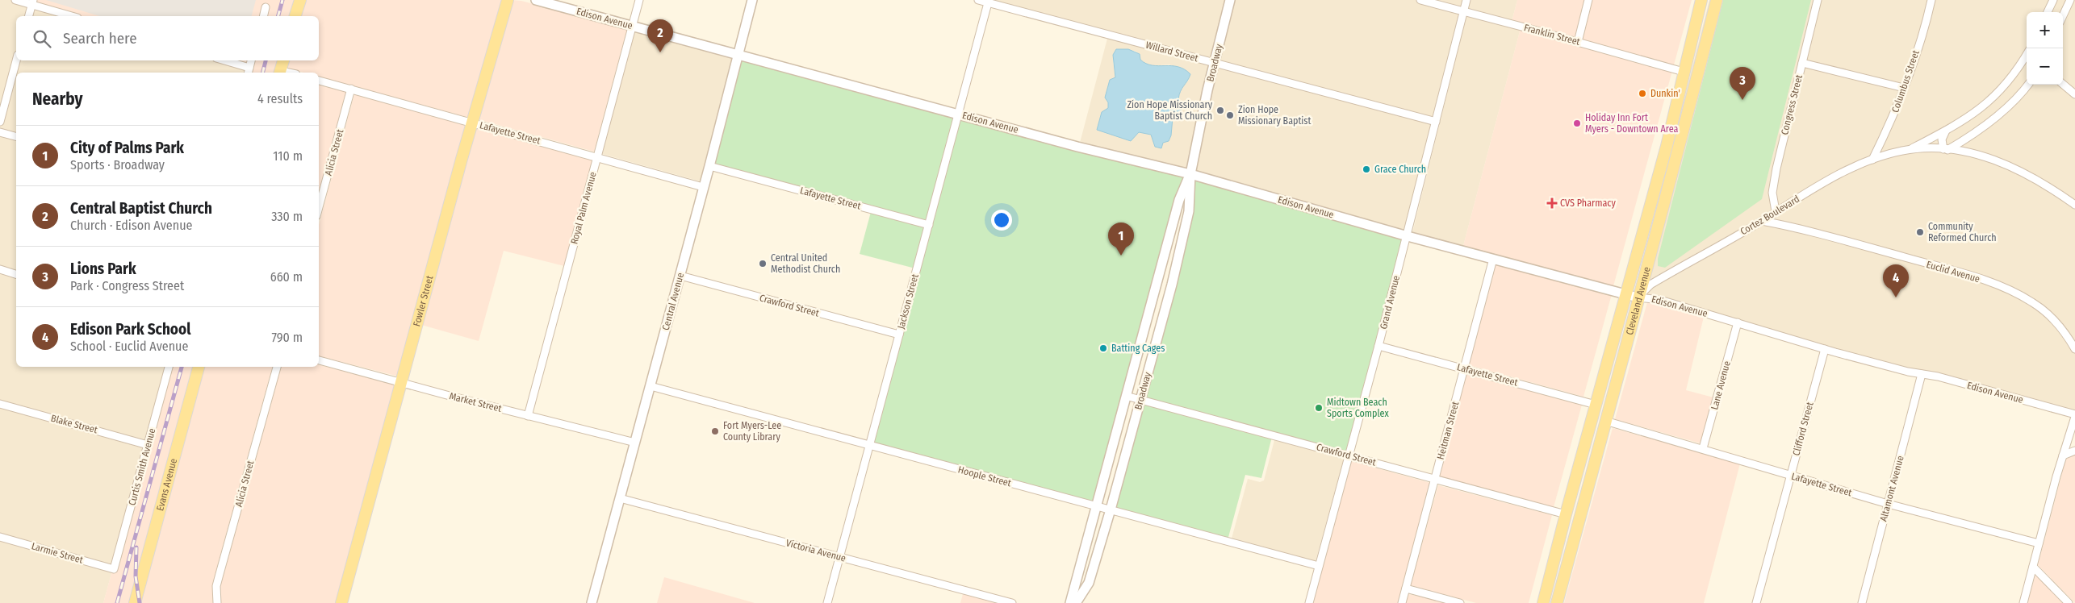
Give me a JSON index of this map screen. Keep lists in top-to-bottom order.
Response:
{
  "streets": {
    "main road": ["Fowler Street", "Cleveland Avenue", "Evans Avenue"],
    "street": [
      "Edison Avenue",
      "Franklin Street",
      "Willard Street",
      "Broadway",
      "Columbus Street",
      "Congress Street",
      "Lafayette Street",
      "Alicia Street",
      "Royal Palm Avenue",
      "Cortez Boulevard",
      "Euclid Avenue",
      "Central Avenue",
      "Jackson Street",
      "Grand Avenue",
      "Crawford Street",
      "Lane Avenue",
      "Market Street",
      "Blake Street",
      "Clifford Street",
      "Heitman Street",
      "Curtis Smith Avenue",
      "Hoople Street",
      "Altamont Avenue",
      "Victoria Avenue",
      "Larmie Street"
    ]
  },
  "crossings": [
    ["Edison Avenue", "Broadway"],
    ["Edison Avenue", "Royal Palm Avenue"],
    ["Edison Avenue", "Cortez Boulevard"],
    ["Edison Avenue", "Central Avenue"],
    ["Edison Avenue", "Jackson Street"],
    ["Edison Avenue", "Cleveland Avenue"],
    ["Edison Avenue", "Grand Avenue"],
    ["Edison Avenue", "Lane Avenue"],
    ["Edison Avenue", "Clifford Street"],
    ["Edison Avenue", "Heitman Street"],
    ["Edison Avenue", "Altamont Avenue"],
    ["Franklin Street", "Cleveland Avenue"],
    ["Franklin Street", "Grand Avenue"],
    ["Willard Street", "Broadway"],
    ["Willard Street", "Jackson Street"],
    ["Willard Street", "Grand Avenue"],
    ["Broadway", "Crawford Street"],
    ["Broadway", "Hoople Street"],
    ["Columbus Street", "Cortez Boulevard"],
    ["Congress Street", "Cortez Boulevard"],
    ["Lafayette Street", "Alicia Street"],
    ["Lafayette Street", "Royal Palm Avenue"],
    ["Lafayette Street", "Fowler Street"],
    ["Lafayette Street", "Central Avenue"],
    ["Lafayette Street", "Jackson Street"],
    ["Lafayette Street", "Cleveland Avenue"],
    ["Lafayette Street", "Grand Avenue"],
    ["Lafayette Street", "Lane Avenue"],
    ["Lafayette Street", "Clifford Street"],
    ["Lafayette Street", "Heitman Street"],
    ["Lafayette Street", "Altamont Avenue"],
    ["Royal Palm Avenue", "Market Street"],
    ["Cortez Boulevard", "Euclid Avenue"],
    ["Cortez Boulevard", "Cleveland Avenue"],
    ["Fowler Street", "Market Street"],
    ["Central Avenue", "Crawford Street"],
    ["Central Avenue", "Market Street"],
    ["Central Avenue", "Hoople Street"],
    ["Central Avenue", "Victoria Avenue"],
    ["Jackson Street", "Crawford Street"],
    ["Jackson Street", "Hoople Street"],
    ["Jackson Street", "Victoria Avenue"],
    ["Cleveland Avenue", "Crawford Street"],
    ["Grand Avenue", "Crawford Street"],
    ["Grand Avenue", "Hoople Street"],
    ["Crawford Street", "Heitman Street"],
    ["Blake Street", "Curtis Smith Avenue"],
    ["Curtis Smith Avenue", "Larmie Street"]
  ],
  "places": {
    "other": [
      "Dunkin'",
      "Zion Hope Missionary Baptist Church",
      "Zion Hope Missionary Baptist",
      "Holiday Inn Fort Myers - Downtown Area",
      "Grace Church",
      "Community Reformed Church",
      "Central United Methodist Church",
      "Batting Cages",
      "Midtown Beach Sports Complex",
      "Fort Myers-Lee County Library"
    ],
    "health": ["CVS Pharmacy"]
  },
  "page": {
    "map_buttons": ["+", "−"],
    "search": "Search here",
    "pins": [
      "2",
      "3",
      "1",
      "4"
    ],
    "heading": ["Nearby", "4 results"],
    "list": [
      {
        "mark": "1",
        "name": "City of Palms Park",
        "note": "Sports · Broadway",
        "value": "110 m"
      },
      {
        "mark": "2",
        "name": "Central Baptist Church",
        "note": "Church · Edison Avenue",
        "value": "330 m"
      },
      {
        "mark": "3",
        "name": "Lions Park",
        "note": "Park · Congress Street",
        "value": "660 m"
      },
      {
        "mark": "4",
        "name": "Edison Park School",
        "note": "School · Euclid Avenue",
        "value": "790 m"
      }
    ]
  }
}
